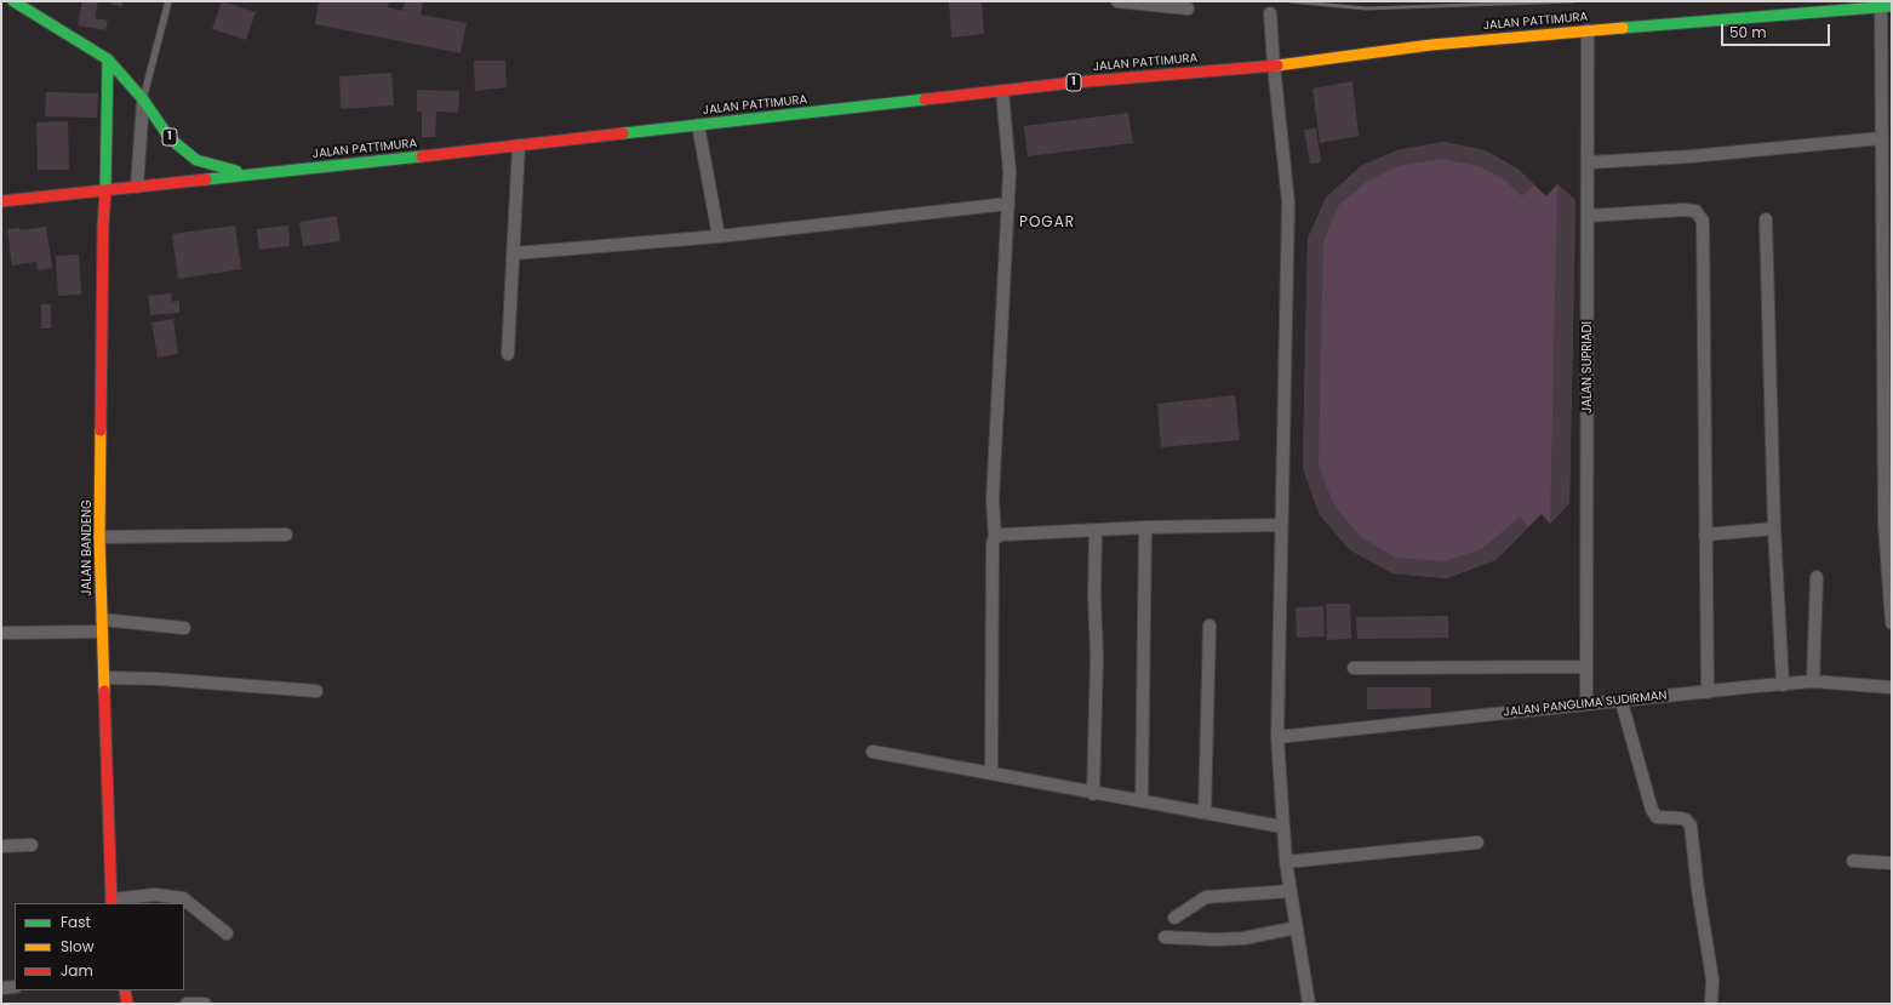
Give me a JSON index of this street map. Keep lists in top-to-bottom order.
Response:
{
  "streets": {
    "main road": ["JALAN PATTIMURA", "1", "JALAN BANDENG"],
    "street": ["JALAN SUPRIADI", "JALAN PANGLIMA SUDIRMAN"]
  },
  "crossings": [
    ["JALAN PATTIMURA", "1"],
    ["JALAN PATTIMURA", "JALAN SUPRIADI"],
    ["1", "JALAN BANDENG"],
    ["JALAN SUPRIADI", "JALAN PANGLIMA SUDIRMAN"]
  ],
  "districts": ["POGAR"],
  "legend": ["Fast", "Slow", "Jam"],
  "scale_bar": "50 m"
}
